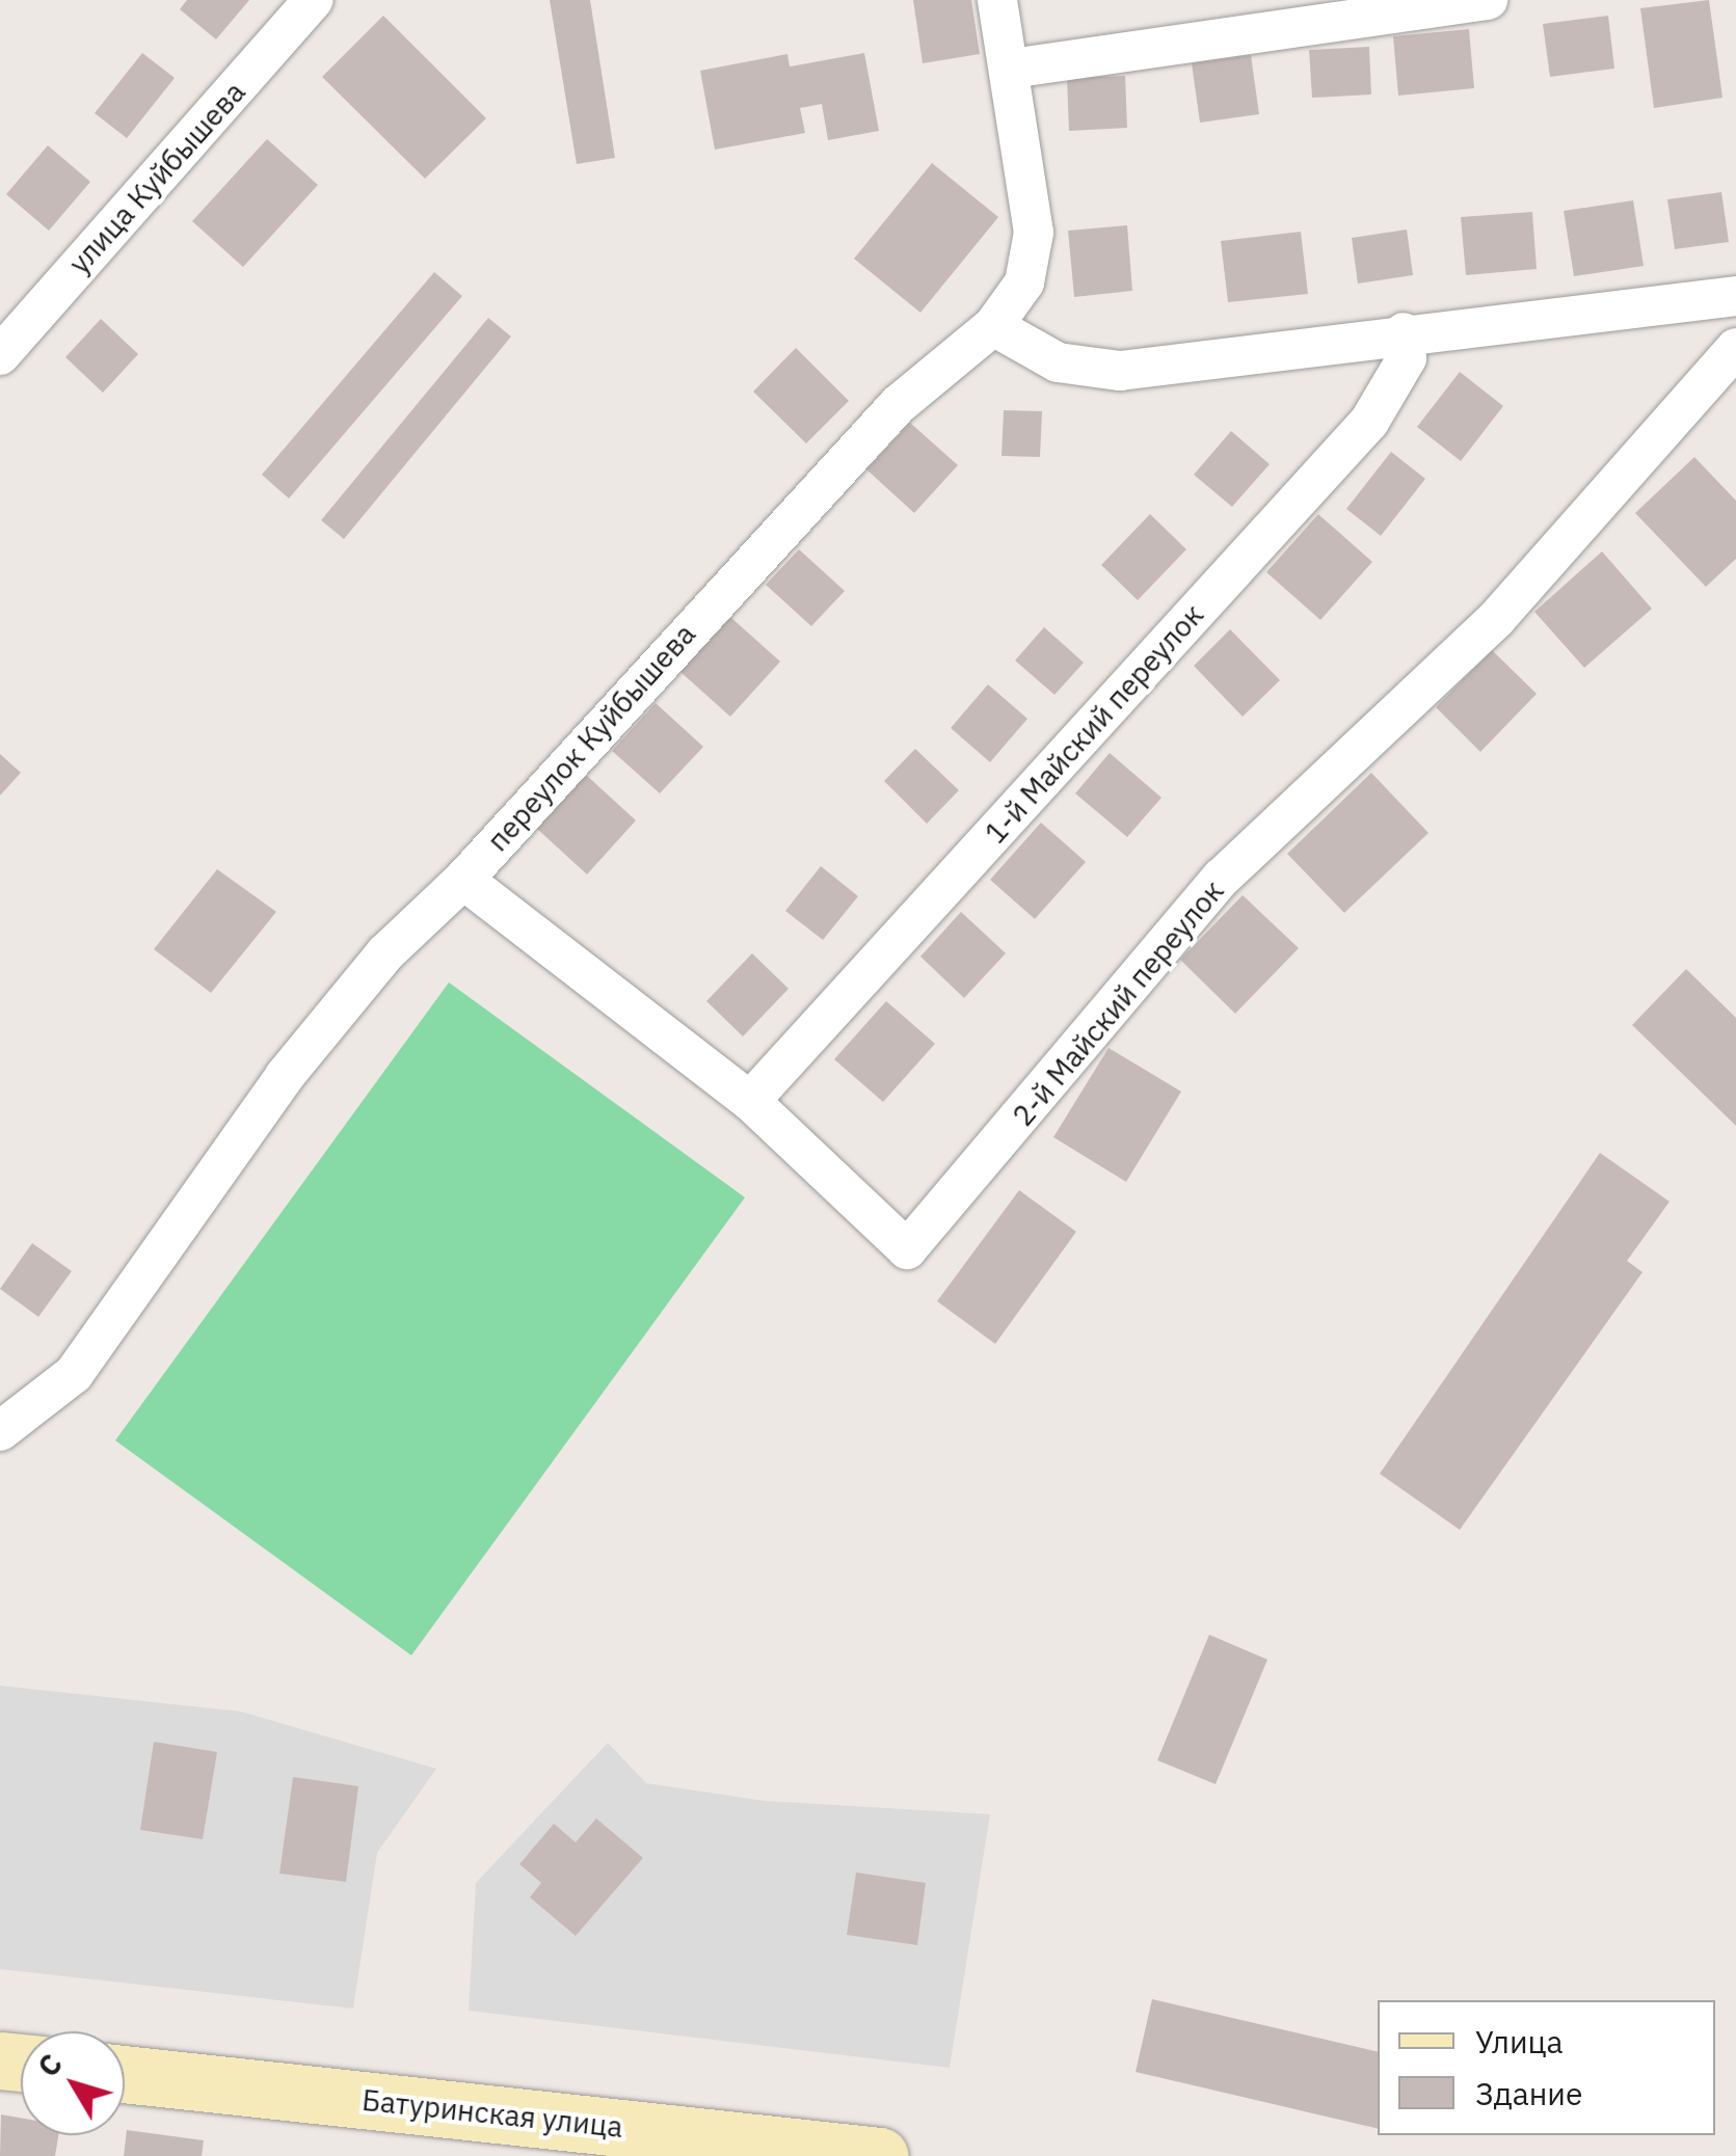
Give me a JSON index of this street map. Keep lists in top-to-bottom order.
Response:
{
  "streets": {
    "main road": ["Батуринская улица"],
    "street": [
      "улица Куйбышева",
      "1-й Майский переулок",
      "переулок Куйбышева",
      "2-й Майский переулок"
    ]
  },
  "crossings": [
    ["1-й Майский переулок", "2-й Майский переулок"],
    ["переулок Куйбышева", "2-й Майский переулок"]
  ],
  "legend": ["Улица", "Здание"],
  "north": "top left"
}
